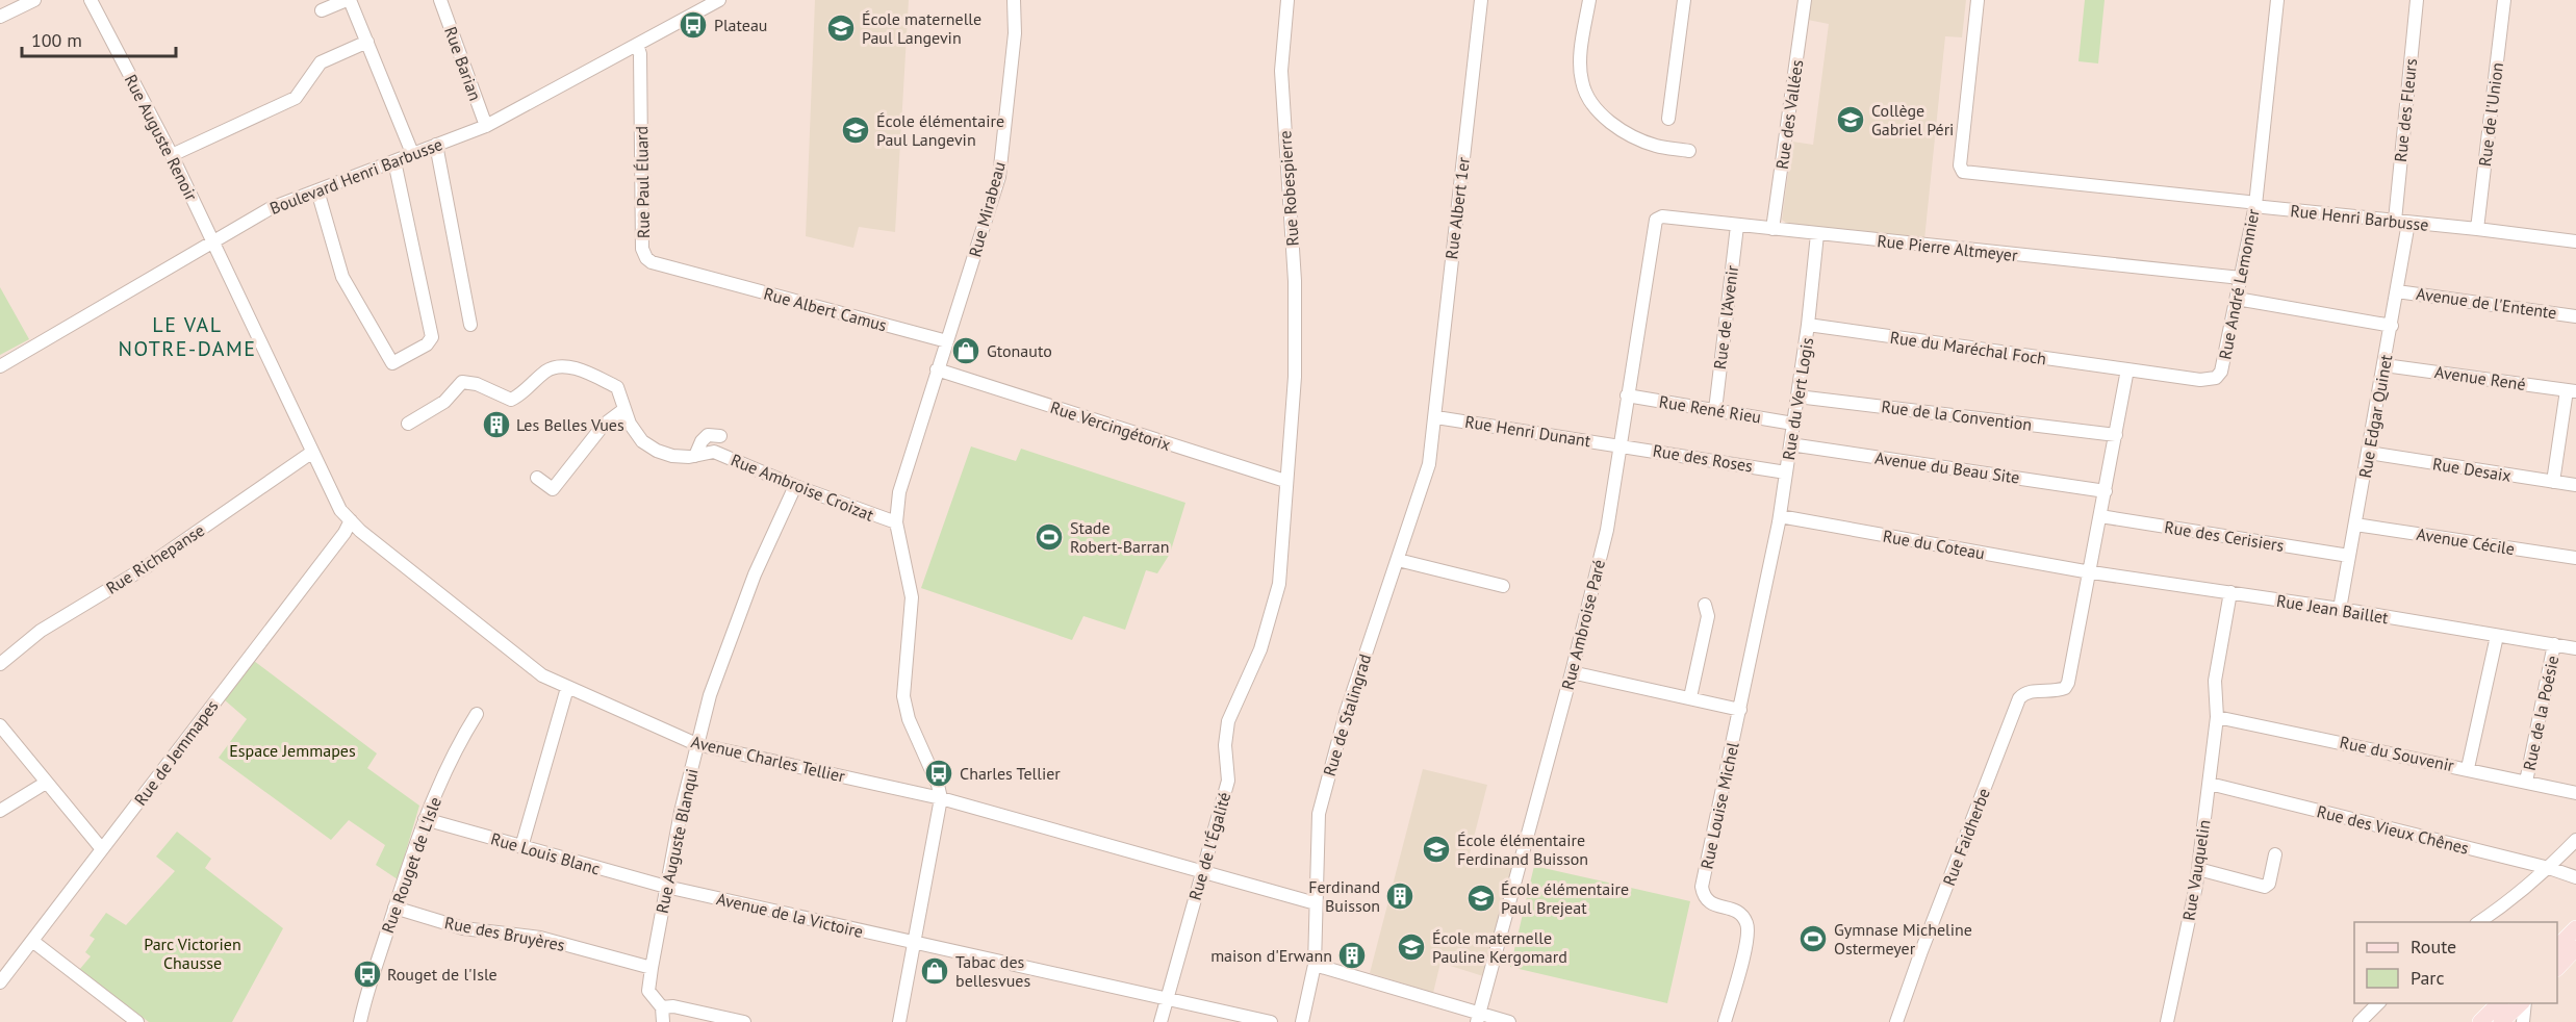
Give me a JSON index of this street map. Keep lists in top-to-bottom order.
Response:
{
  "streets": {
    "street": [
      "Rue Barian",
      "Rue des Fleurs",
      "Rue des Vallées",
      "Rue de l'Union",
      "Rue Auguste Renoir",
      "Boulevard Henri Barbusse",
      "Rue Paul Éluard",
      "Rue Robespierre",
      "Rue Albert 1er",
      "Rue Mirabeau",
      "Rue Henri Barbusse",
      "Rue Pierre Altmeyer",
      "Rue André Lemonnier",
      "Avenue de l'Entente",
      "Rue Albert Camus",
      "Rue de l'Avenir",
      "Rue du Maréchal Foch",
      "Avenue René",
      "Rue du Vert Logis",
      "Rue René Rieu",
      "Rue de la Convention",
      "Rue Edgar Quinet",
      "Rue Vercingétorix",
      "Rue Henri Dunant",
      "Rue des Roses",
      "Avenue du Beau Site",
      "Rue Desaix",
      "Rue Ambroise Croizat",
      "Rue des Cerisiers",
      "Avenue Cécile",
      "Rue du Coteau",
      "Rue Richepanse",
      "Rue Jean Baillet",
      "Rue Ambroise Paré",
      "Rue de la Poésie",
      "Rue de Stalingrad",
      "Rue de Jemmapes",
      "Rue du Souvenir",
      "Avenue Charles Tellier",
      "Rue Louise Michel",
      "Rue des Vieux Chênes",
      "Rue Faidherbe",
      "Rue Auguste Blanqui",
      "Rue de l'Égalité",
      "Rue Louis Blanc",
      "Rue Rouget de L'Isle",
      "Rue Vauquelin",
      "Avenue de la Victoire",
      "Rue des Bruyères"
    ]
  },
  "crossings": [
    ["Rue Barian", "Boulevard Henri Barbusse"],
    ["Rue des Fleurs", "Rue Henri Barbusse"],
    ["Rue des Vallées", "Rue Pierre Altmeyer"],
    ["Rue de l'Union", "Rue Henri Barbusse"],
    ["Rue Auguste Renoir", "Boulevard Henri Barbusse"],
    ["Rue Auguste Renoir", "Rue Richepanse"],
    ["Rue Auguste Renoir", "Avenue Charles Tellier"],
    ["Boulevard Henri Barbusse", "Rue Paul Éluard"],
    ["Rue Paul Éluard", "Rue Albert Camus"],
    ["Rue Robespierre", "Rue de l'Égalité"],
    ["Rue Albert 1er", "Rue Henri Dunant"],
    ["Rue Albert 1er", "Rue de Stalingrad"],
    ["Rue Mirabeau", "Rue Albert Camus"],
    ["Rue Mirabeau", "Rue Vercingétorix"],
    ["Rue Mirabeau", "Rue Ambroise Croizat"],
    ["Rue Mirabeau", "Avenue Charles Tellier"],
    ["Rue Henri Barbusse", "Rue André Lemonnier"],
    ["Rue Henri Barbusse", "Rue Edgar Quinet"],
    ["Rue Pierre Altmeyer", "Rue André Lemonnier"],
    ["Rue Pierre Altmeyer", "Rue de l'Avenir"],
    ["Rue Pierre Altmeyer", "Rue du Vert Logis"],
    ["Rue Pierre Altmeyer", "Rue Ambroise Paré"],
    ["Rue André Lemonnier", "Rue du Maréchal Foch"],
    ["Avenue de l'Entente", "Rue Edgar Quinet"],
    ["Rue de l'Avenir", "Rue René Rieu"],
    ["Rue du Maréchal Foch", "Rue du Vert Logis"],
    ["Avenue René", "Rue Edgar Quinet"],
    ["Rue du Vert Logis", "Rue René Rieu"],
    ["Rue du Vert Logis", "Rue de la Convention"],
    ["Rue du Vert Logis", "Rue des Roses"],
    ["Rue du Vert Logis", "Avenue du Beau Site"],
    ["Rue du Vert Logis", "Rue du Coteau"],
    ["Rue du Vert Logis", "Rue Louise Michel"],
    ["Rue René Rieu", "Rue Ambroise Paré"],
    ["Rue Edgar Quinet", "Rue Desaix"],
    ["Rue Edgar Quinet", "Rue des Cerisiers"],
    ["Rue Edgar Quinet", "Avenue Cécile"],
    ["Rue Edgar Quinet", "Rue Jean Baillet"],
    ["Rue Vercingétorix", "Rue de l'Égalité"],
    ["Rue Henri Dunant", "Rue des Roses"],
    ["Rue Henri Dunant", "Rue Ambroise Paré"],
    ["Rue Henri Dunant", "Rue de Stalingrad"],
    ["Rue des Roses", "Rue Ambroise Paré"],
    ["Rue Ambroise Croizat", "Rue Auguste Blanqui"],
    ["Rue du Coteau", "Rue Jean Baillet"],
    ["Rue du Coteau", "Rue Faidherbe"],
    ["Rue Richepanse", "Avenue Charles Tellier"],
    ["Rue Jean Baillet", "Rue de la Poésie"],
    ["Rue Jean Baillet", "Rue Faidherbe"],
    ["Rue Jean Baillet", "Rue Vauquelin"],
    ["Rue de la Poésie", "Rue du Souvenir"],
    ["Rue de Stalingrad", "Avenue Charles Tellier"],
    ["Rue de Jemmapes", "Avenue Charles Tellier"],
    ["Rue du Souvenir", "Rue Vauquelin"],
    ["Avenue Charles Tellier", "Rue Auguste Blanqui"],
    ["Avenue Charles Tellier", "Rue de l'Égalité"],
    ["Rue des Vieux Chênes", "Rue Vauquelin"],
    ["Rue Auguste Blanqui", "Rue Louis Blanc"],
    ["Rue Auguste Blanqui", "Avenue de la Victoire"],
    ["Rue Auguste Blanqui", "Rue des Bruyères"],
    ["Rue de l'Égalité", "Avenue de la Victoire"],
    ["Rue Louis Blanc", "Rue Rouget de L'Isle"],
    ["Rue Louis Blanc", "Avenue de la Victoire"],
    ["Rue Rouget de L'Isle", "Rue des Bruyères"]
  ],
  "districts": ["LE VAL NOTRE-DAME"],
  "parks": ["Espace Jemmapes", "Parc Victorien Chausse"],
  "places": {
    "bus stop": ["Plateau", "Charles Tellier", "Rouget de l'Isle"],
    "school or university": [
      "École maternelle Paul Langevin",
      "Collège Gabriel Péri",
      "École élémentaire Paul Langevin",
      "École élémentaire Ferdinand Buisson",
      "École élémentaire Paul Brejeat",
      "École maternelle Pauline Kergomard"
    ],
    "shop": ["Gtonauto", "Tabac des bellesvues"],
    "building": ["Les Belles Vues", "Ferdinand Buisson", "maison d'Erwann"],
    "sports": ["Stade Robert-Barran", "Gymnase Micheline Ostermeyer"]
  },
  "legend": ["Route", "Parc"],
  "scale_bar": "100 m"
}
